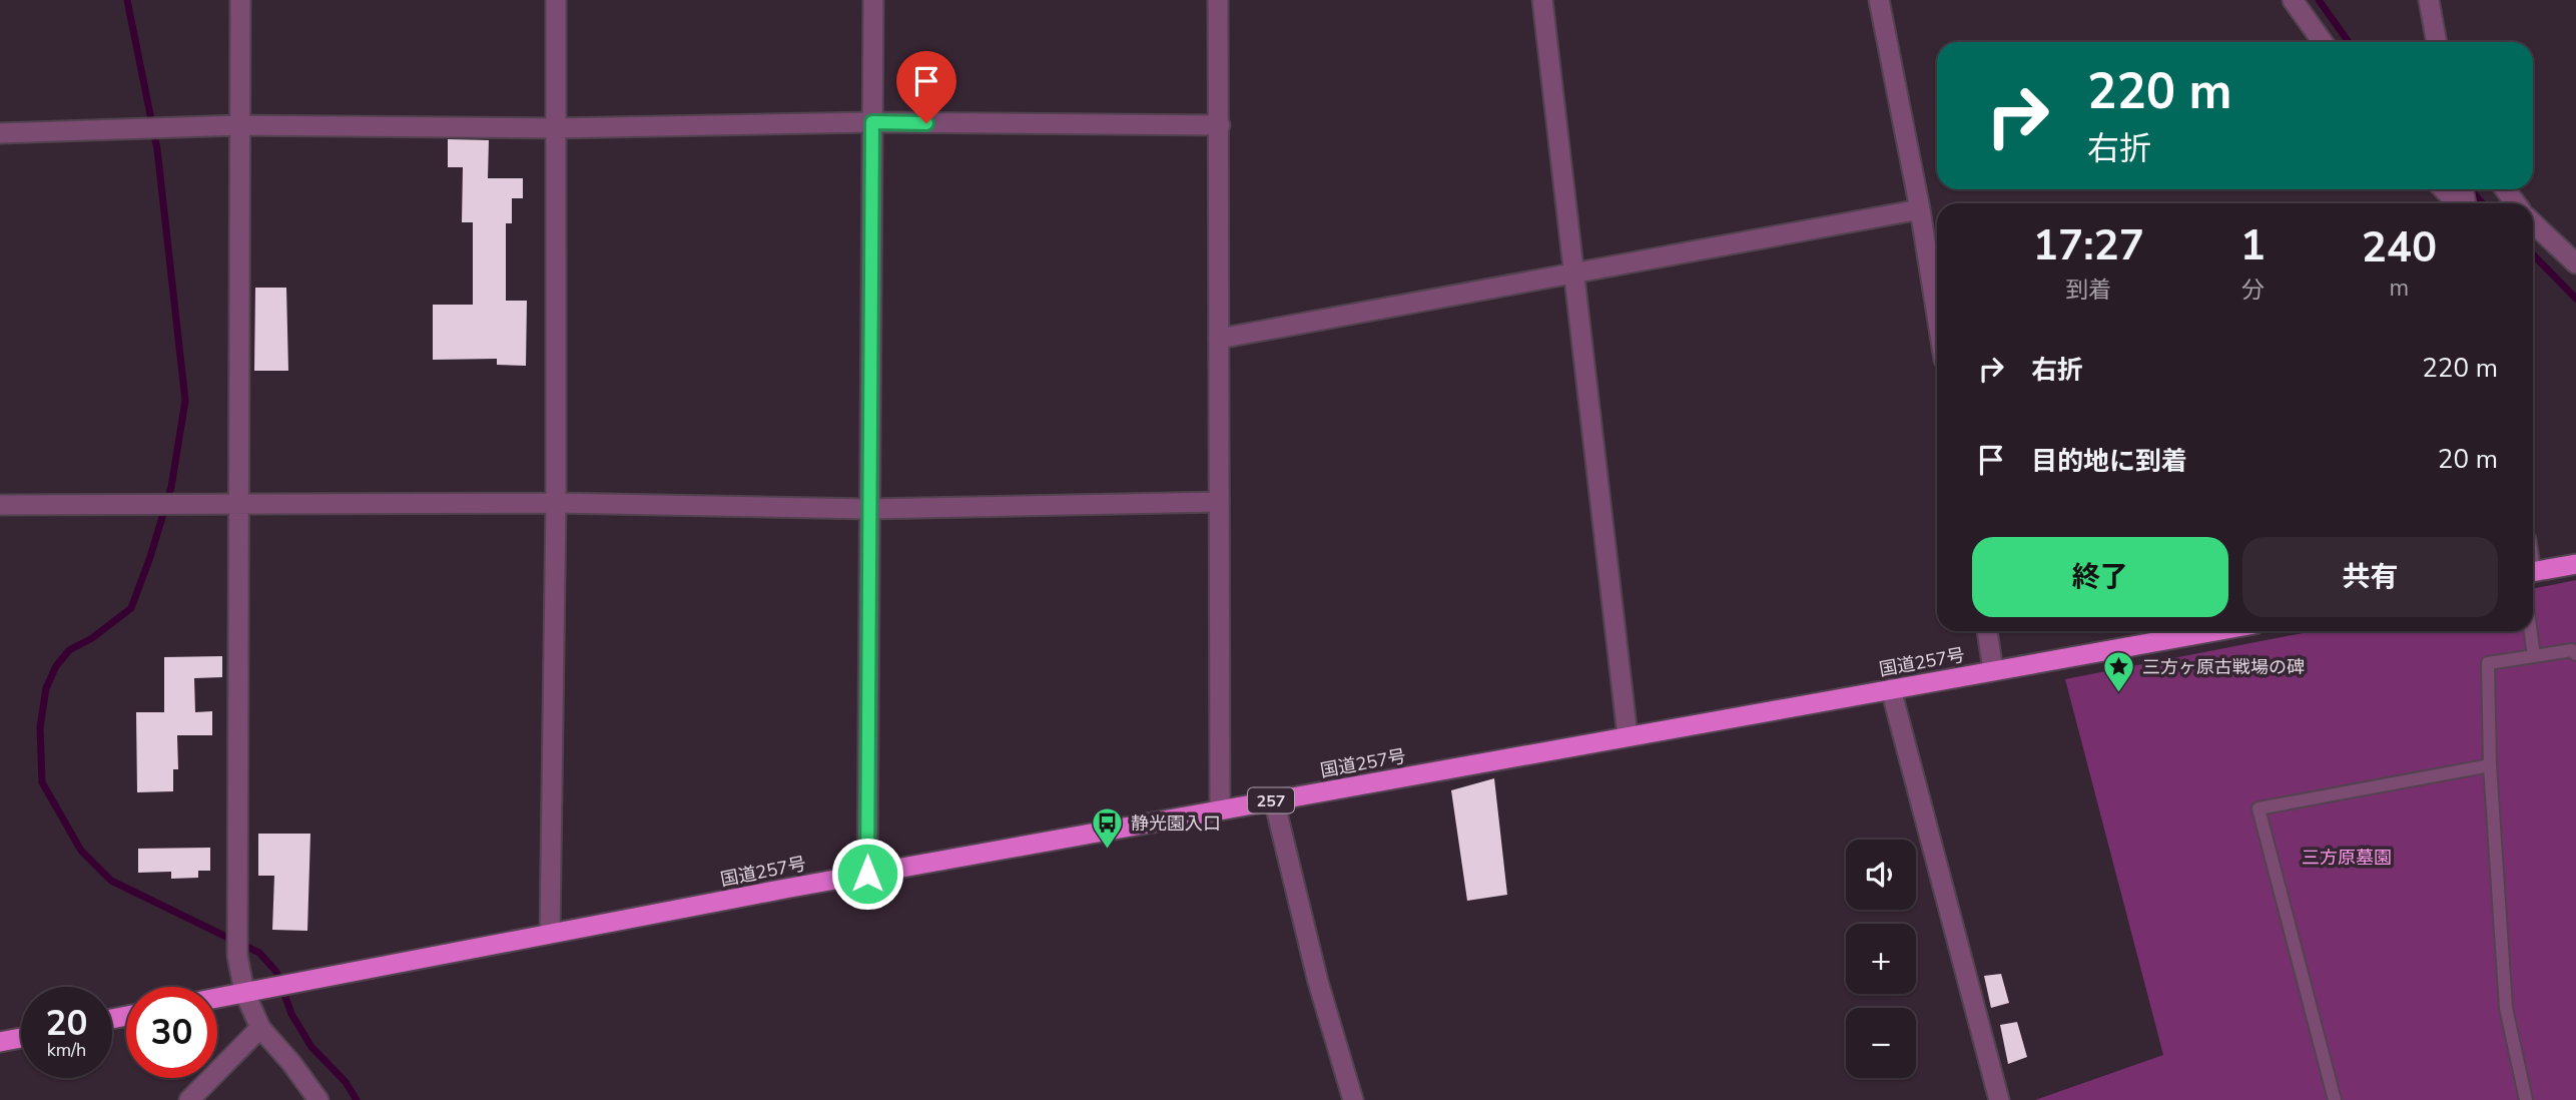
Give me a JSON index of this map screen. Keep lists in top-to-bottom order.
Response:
{
  "streets": {
    "highway": ["国道257号", "257"]
  },
  "parks": ["三方原墓園"],
  "places": {
    "place": ["三方ヶ原古戦場の碑"],
    "bus stop": ["静光園入口"]
  },
  "page": {
    "turn": ["220 m", "右折"],
    "eta": [
      "17:27",
      "到着",
      "1",
      "分",
      "240",
      "m"
    ],
    "list": [
      {
        "name": "右折",
        "value": "220 m"
      },
      {
        "name": "目的地に到着",
        "value": "20 m"
      }
    ],
    "buttons": ["終了", "共有"],
    "map_buttons": ["+", "−"],
    "speed": "20 km/h",
    "limit": "30"
  }
}
